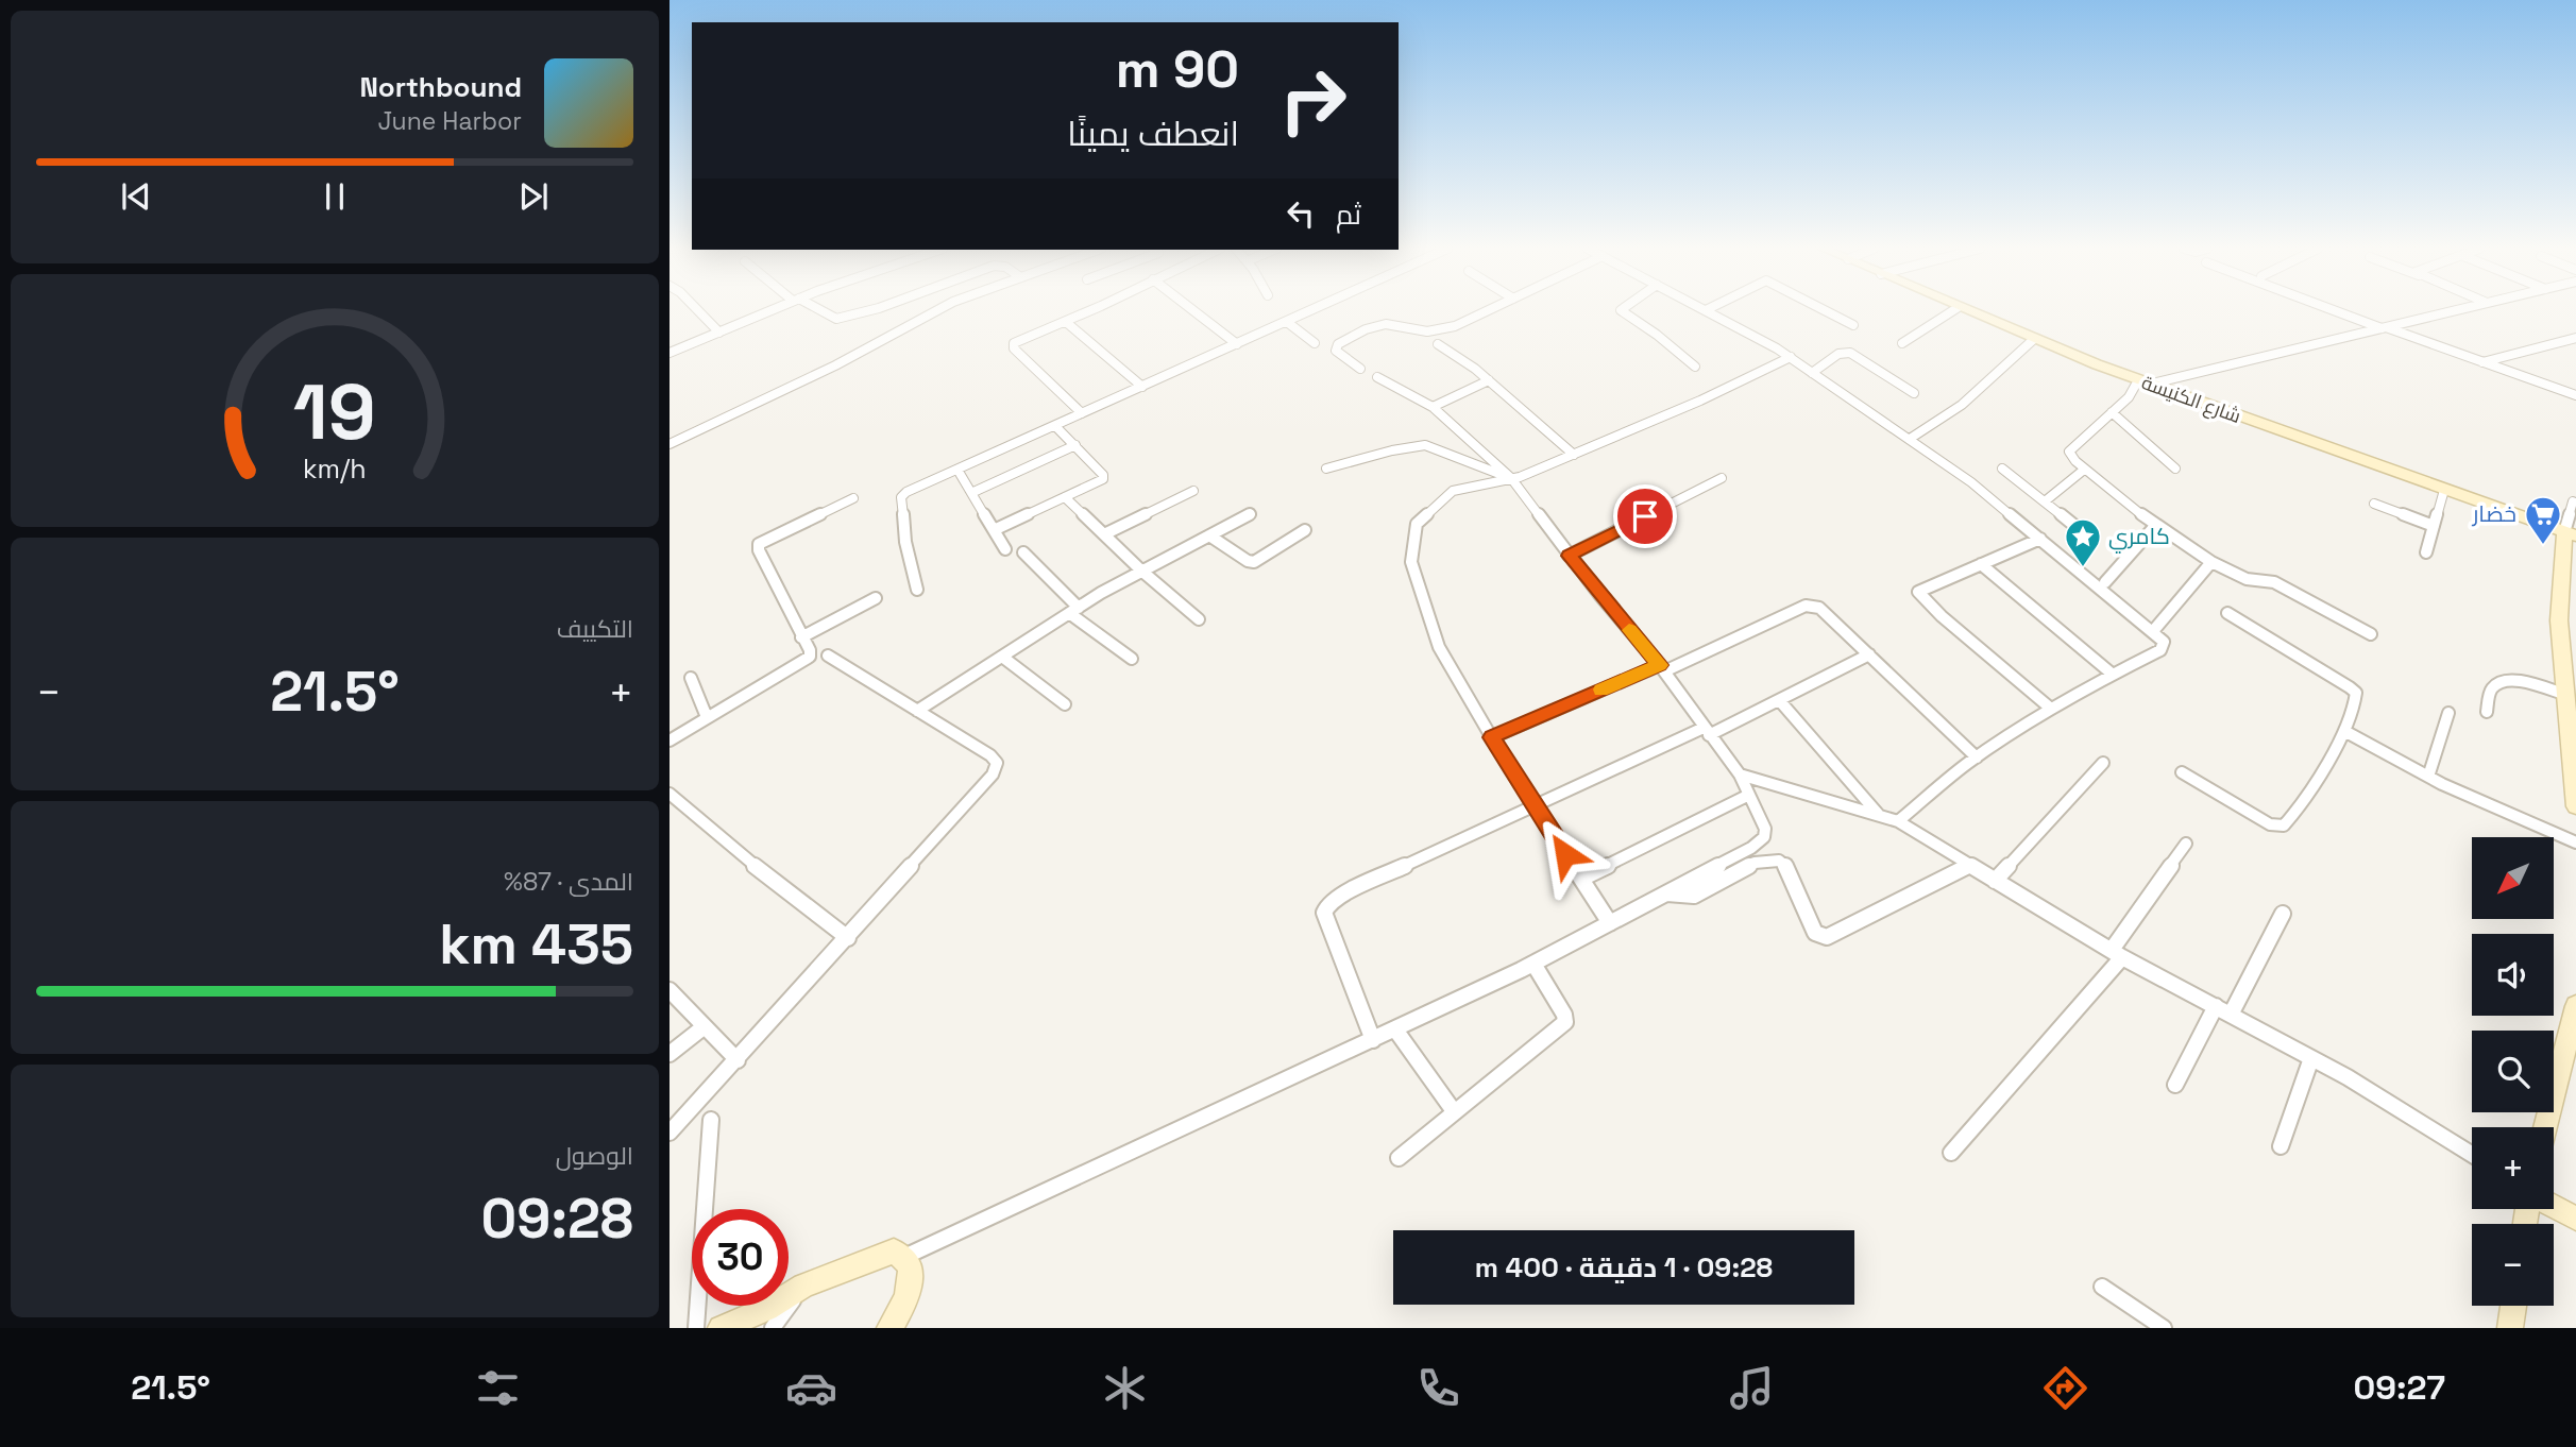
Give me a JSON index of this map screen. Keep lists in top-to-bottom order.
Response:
{
  "streets": {
    "main road": ["شارع الكنيسة"]
  },
  "places": {
    "supermarket": ["خضار"],
    "place": ["كامري"]
  },
  "north": "bottom left",
  "page": {
    "turn": ["90 m", "انعطف يمينًا"],
    "song": ["Northbound", "June Harbor"],
    "then": "ثم",
    "tile": [
      "التكييف",
      ["المدى · 87%", "435 km"],
      ["الوصول", "09:28"]
    ],
    "heat": ["−", "21.5°", "+"],
    "map_buttons": ["+", "−"],
    "limit": "30",
    "trip": "09:28 · 1 دقيقة · 400 m",
    "tabs": ["09:27", "21.5°"],
    "gauge": ["19", "km/h"]
  }
}
